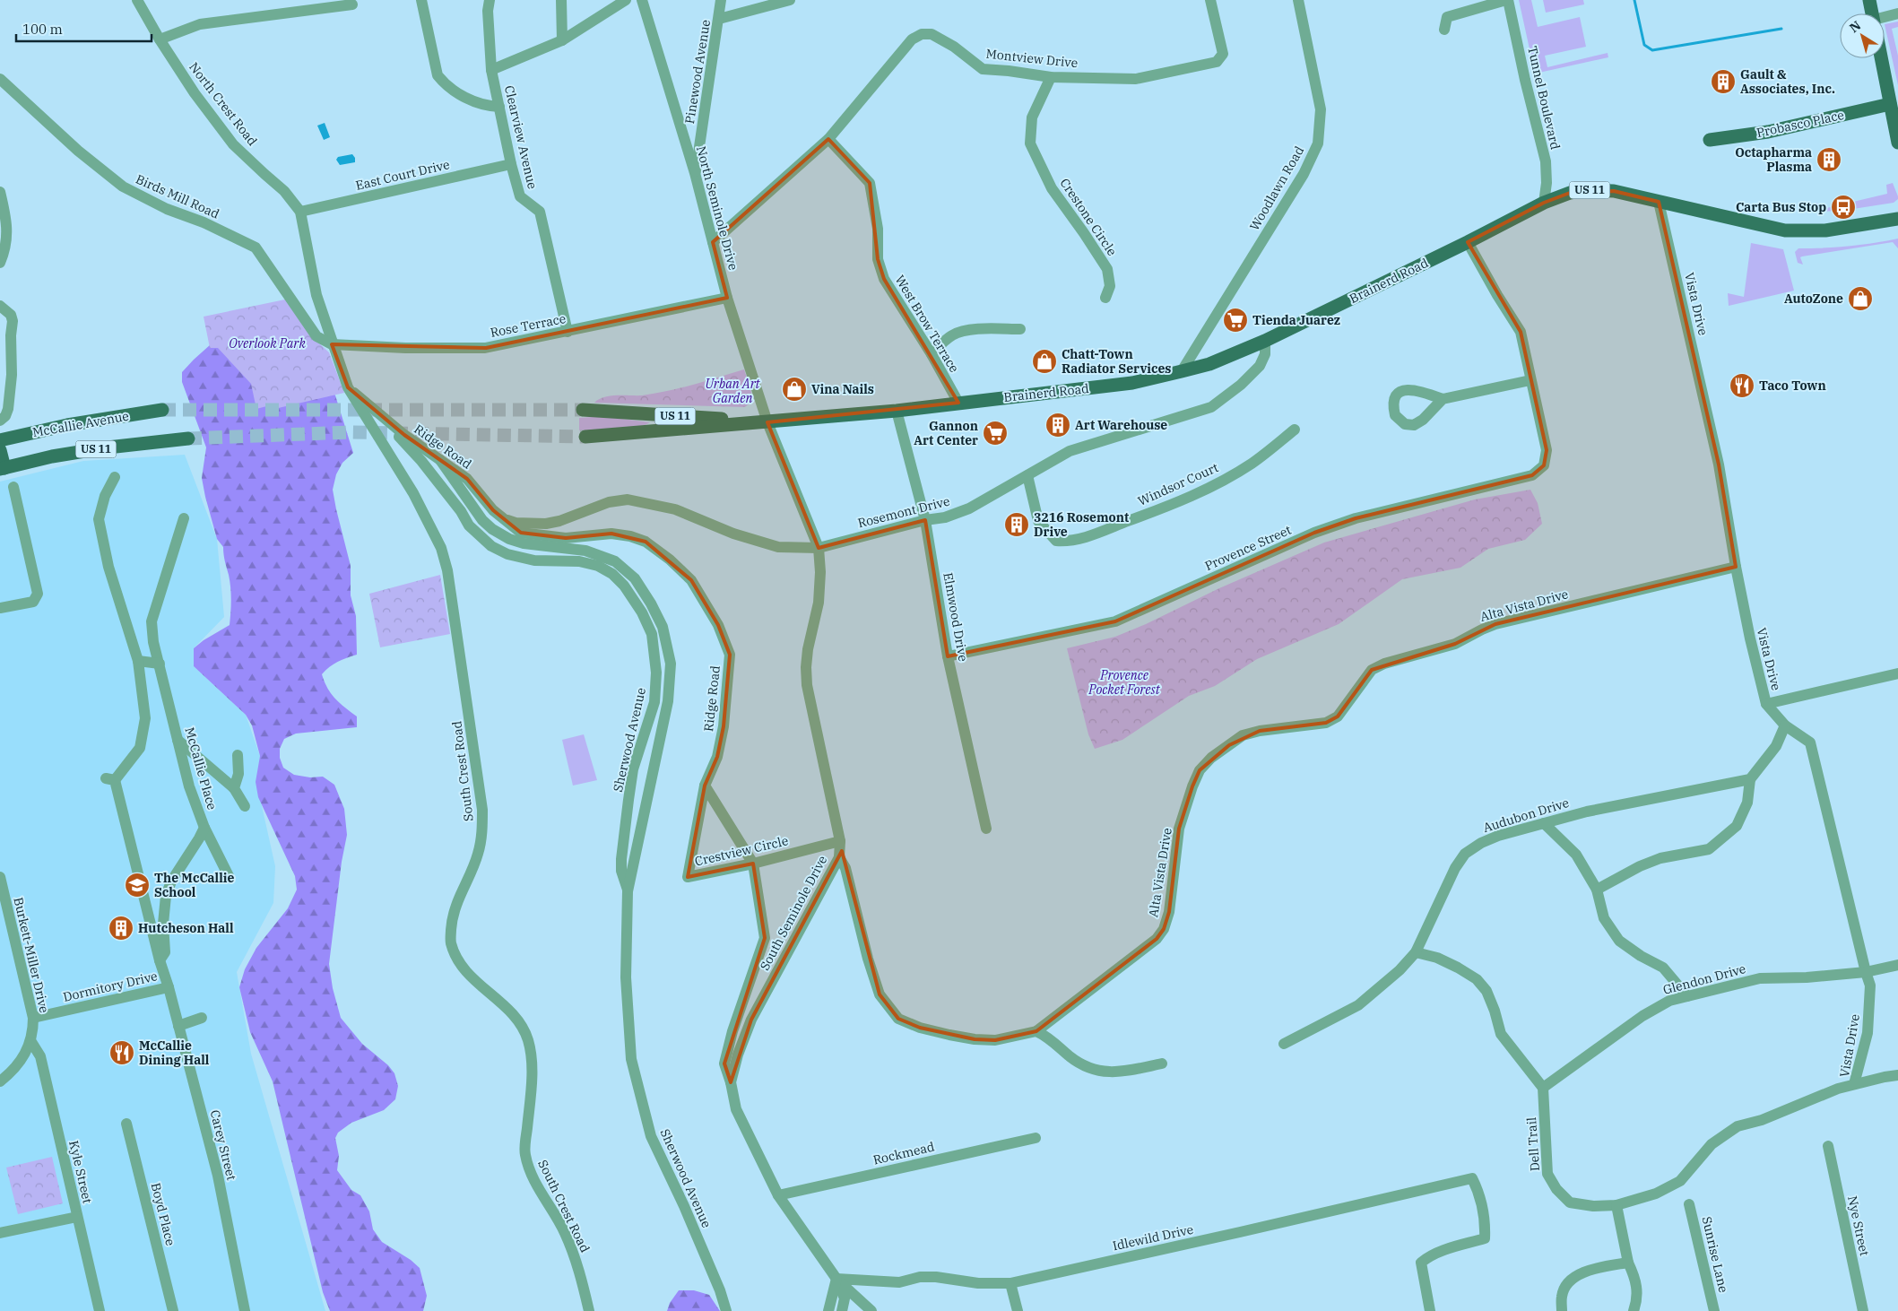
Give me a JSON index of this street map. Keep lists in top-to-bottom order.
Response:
{
  "streets": {
    "main road": [
      "Probasco Place",
      "US 11",
      "Brainerd Road",
      "McCallie Avenue"
    ],
    "street": [
      "Montview Drive",
      "Pinewood Avenue",
      "Tunnel Boulevard",
      "North Crest Road",
      "Clearview Avenue",
      "East Court Drive",
      "Woodlawn Road",
      "Birds Mill Road",
      "North Seminole Drive",
      "Crestone Circle",
      "Vista Drive",
      "West Brow Terrace",
      "Rose Terrace",
      "Ridge Road",
      "Windsor Court",
      "Rosemont Drive",
      "Provence Street",
      "Alta Vista Drive",
      "Elmwood Drive",
      "Sherwood Avenue",
      "McCallie Place",
      "South Crest Road",
      "Audubon Drive",
      "Crestview Circle",
      "South Seminole Drive",
      "Burkett-Miller Drive",
      "Glendon Drive",
      "Dormitory Drive",
      "Dell Trail",
      "Carey Street",
      "Rockmead",
      "Kyle Street",
      "Boyd Place",
      "Nye Street",
      "Idlewild Drive",
      "Sunrise Lane"
    ]
  },
  "crossings": [
    ["Montview Drive", "North Seminole Drive"],
    ["Montview Drive", "Crestone Circle"],
    ["Montview Drive", "West Brow Terrace"],
    ["Pinewood Avenue", "North Seminole Drive"],
    ["Tunnel Boulevard", "Brainerd Road"],
    ["North Crest Road", "East Court Drive"],
    ["North Crest Road", "Birds Mill Road"],
    ["North Crest Road", "Rose Terrace"],
    ["North Crest Road", "South Crest Road"],
    ["Clearview Avenue", "East Court Drive"],
    ["Clearview Avenue", "Rose Terrace"],
    ["Woodlawn Road", "Brainerd Road"],
    ["Birds Mill Road", "Rose Terrace"],
    ["Birds Mill Road", "South Crest Road"],
    ["North Seminole Drive", "Brainerd Road"],
    ["North Seminole Drive", "Rose Terrace"],
    ["North Seminole Drive", "South Seminole Drive"],
    ["Brainerd Road", "Vista Drive"],
    ["Brainerd Road", "West Brow Terrace"],
    ["Brainerd Road", "Rosemont Drive"],
    ["Brainerd Road", "Elmwood Drive"],
    ["Brainerd Road", "South Seminole Drive"],
    ["Vista Drive", "Alta Vista Drive"],
    ["Vista Drive", "Glendon Drive"],
    ["Vista Drive", "Dell Trail"],
    ["Rose Terrace", "South Crest Road"],
    ["Ridge Road", "Rosemont Drive"],
    ["Ridge Road", "Sherwood Avenue"],
    ["Ridge Road", "South Crest Road"],
    ["Ridge Road", "Crestview Circle"],
    ["Windsor Court", "Rosemont Drive"],
    ["Rosemont Drive", "Elmwood Drive"],
    ["Rosemont Drive", "South Seminole Drive"],
    ["Provence Street", "Elmwood Drive"],
    ["Alta Vista Drive", "South Seminole Drive"],
    ["Crestview Circle", "South Seminole Drive"],
    ["South Seminole Drive", "Rockmead"],
    ["South Seminole Drive", "Idlewild Drive"],
    ["Burkett-Miller Drive", "Dormitory Drive"],
    ["Burkett-Miller Drive", "Kyle Street"],
    ["Glendon Drive", "Dell Trail"],
    ["Dormitory Drive", "Carey Street"]
  ],
  "parks": ["Overlook Park", "Urban Art Garden", "Provence Pocket Forest"],
  "places": {
    "building": [
      "Gault & Associates, Inc.",
      "Octapharma Plasma",
      "Art Warehouse",
      "3216 Rosemont Drive",
      "Hutcheson Hall"
    ],
    "bus stop": ["Carta Bus Stop"],
    "shop": ["AutoZone", "Chatt-Town Radiator Services", "Vina Nails"],
    "supermarket": ["Tienda Juarez", "Gannon Art Center"],
    "restaurant": ["Taco Town", "McCallie Dining Hall"],
    "school or university": ["The McCallie School"]
  },
  "scale_bar": "100 m",
  "north": "top left"
}
